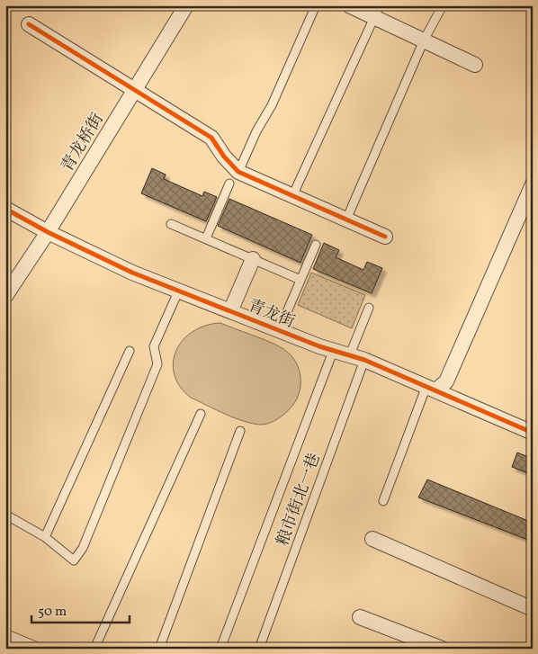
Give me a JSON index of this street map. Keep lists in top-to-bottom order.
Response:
{
  "streets": {
    "street": ["青龙桥街", "青龙街"],
    "lane": ["粮市街北一巷"]
  },
  "crossings": [
    ["青龙桥街", "青龙街"],
    ["青龙街", "粮市街北一巷"]
  ],
  "scale_bar": "50 m"
}
